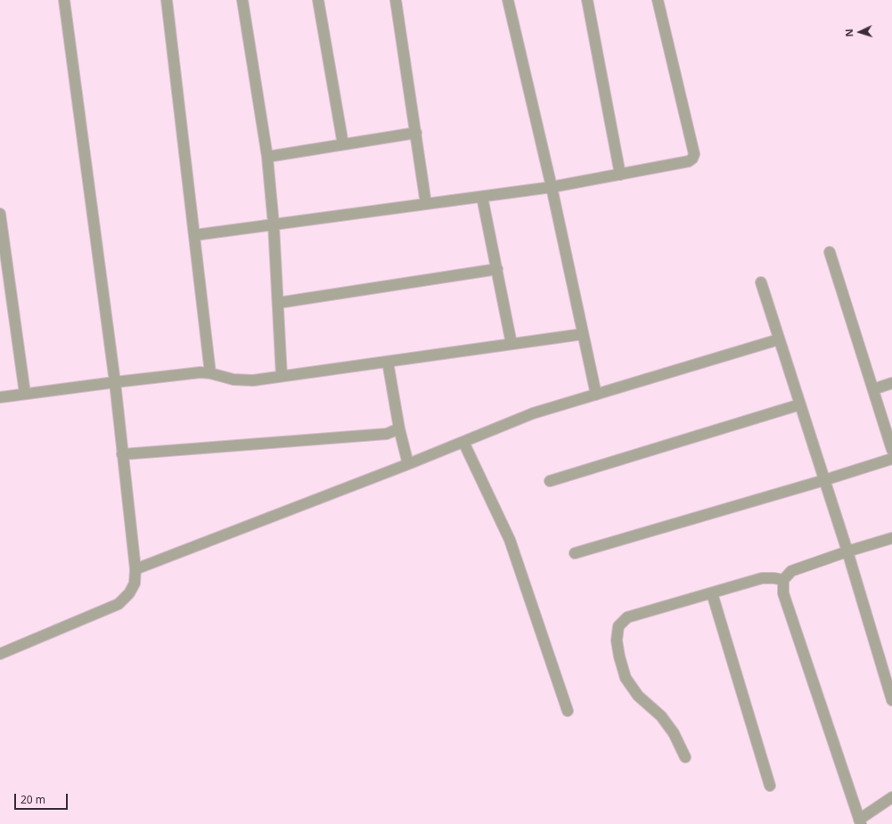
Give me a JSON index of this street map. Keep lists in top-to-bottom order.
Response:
{
  "scale_bar": "20 m",
  "north": "left"
}
